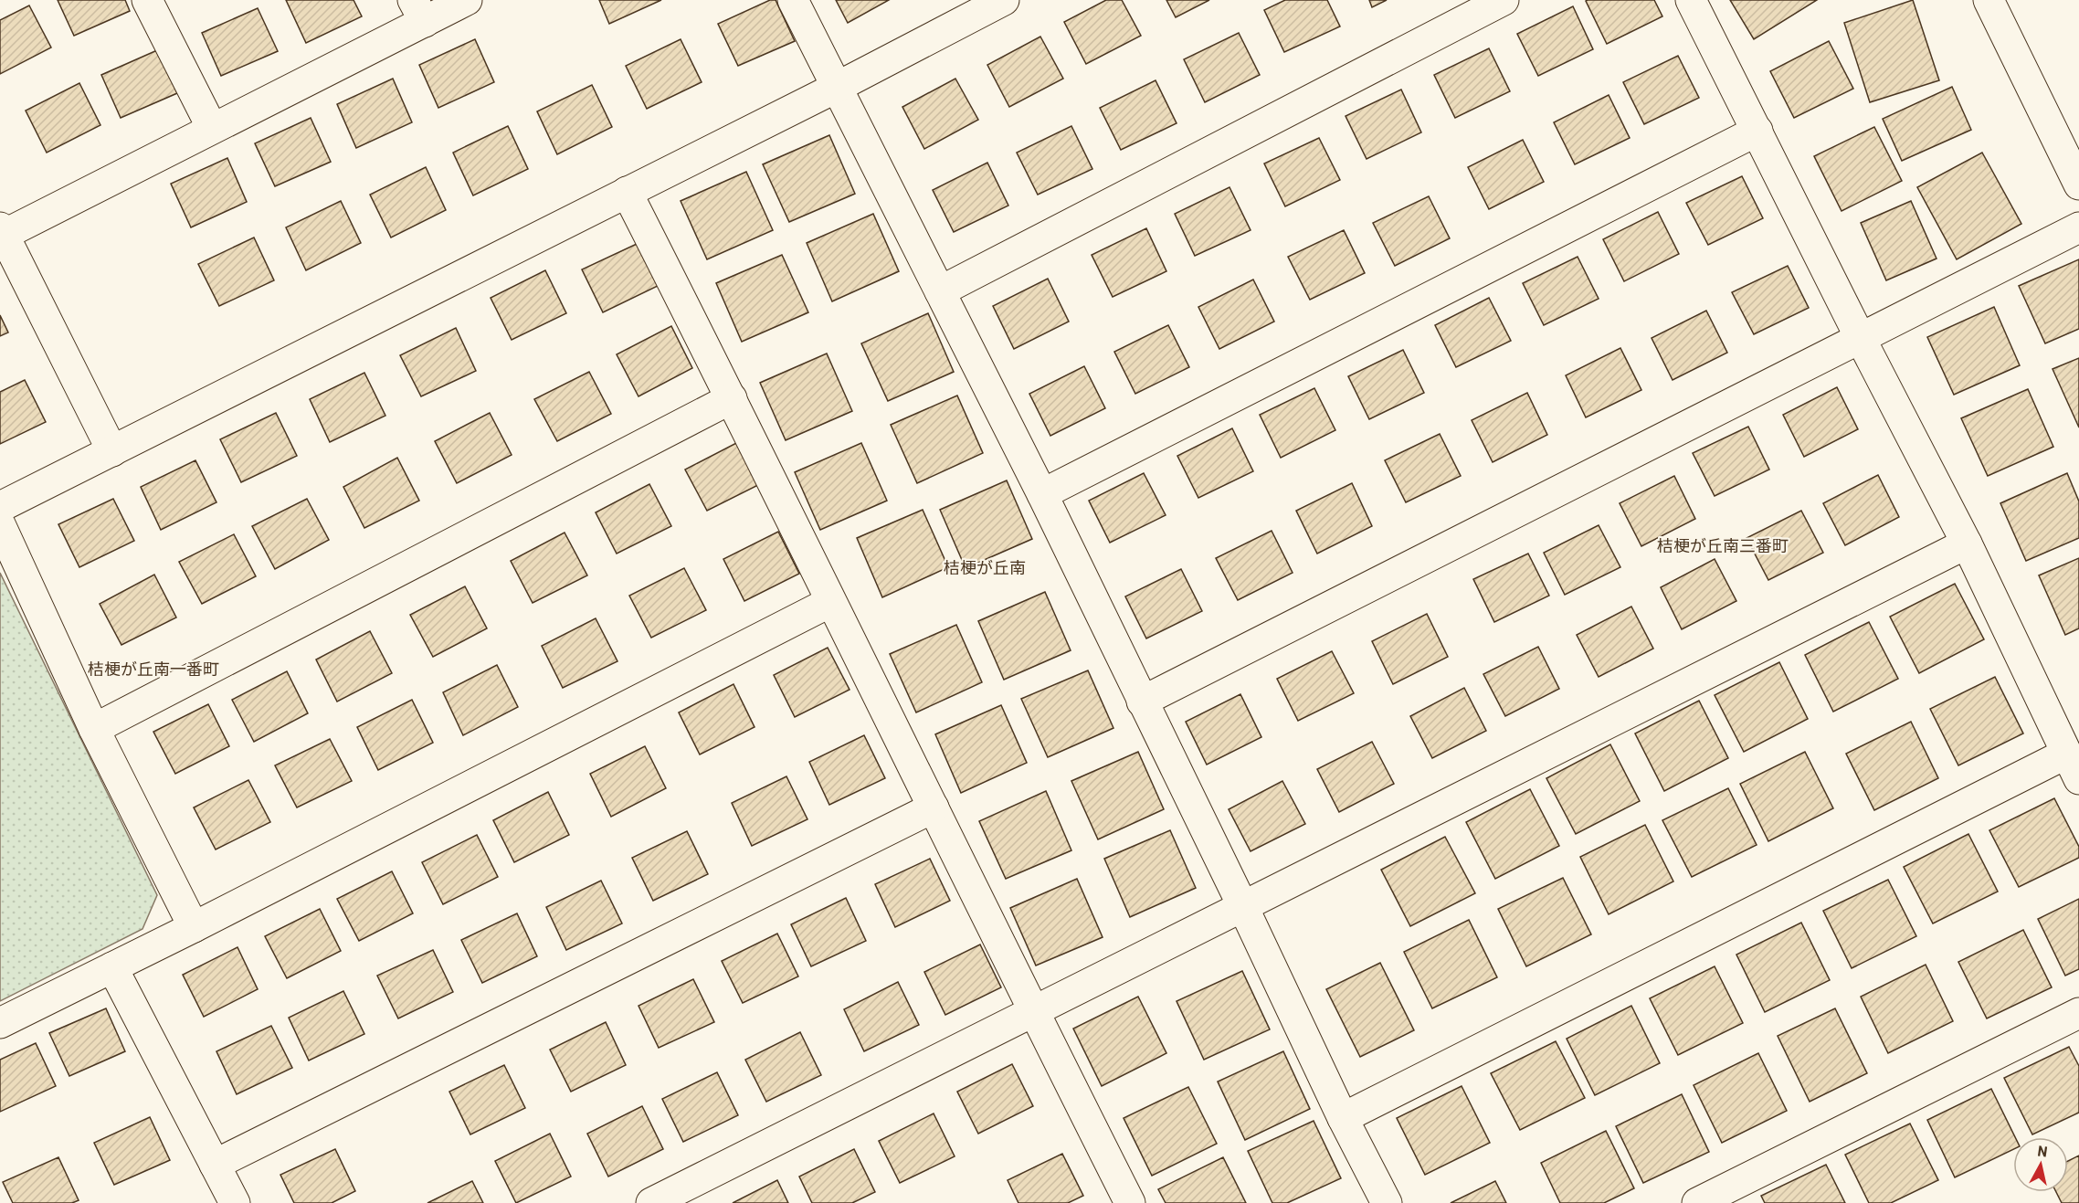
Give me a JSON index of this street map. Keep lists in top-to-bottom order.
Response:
{
  "districts": ["桔梗が丘南三番町", "桔梗が丘南", "桔梗が丘南一番町"],
  "north": "top"
}
